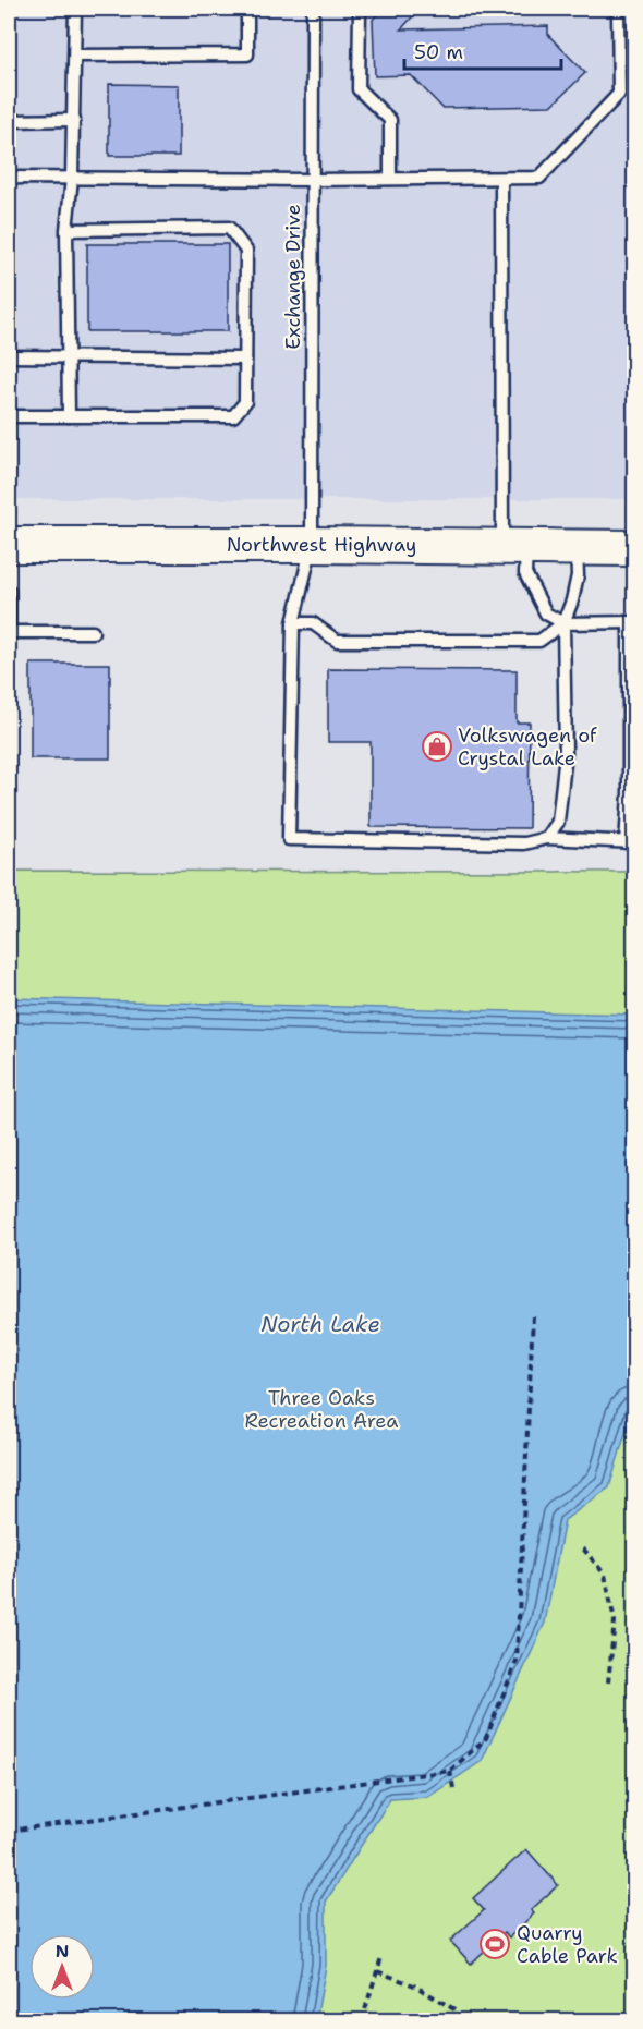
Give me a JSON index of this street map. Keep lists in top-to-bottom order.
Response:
{
  "streets": {
    "main road": ["Northwest Highway"],
    "lane": ["Exchange Drive"]
  },
  "crossings": [
    ["Exchange Drive", "Northwest Highway"]
  ],
  "water": ["North Lake"],
  "parks": ["Three Oaks Recreation Area"],
  "places": {
    "shop": ["Volkswagen of Crystal Lake"],
    "sports": ["Quarry Cable Park"]
  },
  "scale_bar": "50 m",
  "north": "top"
}
